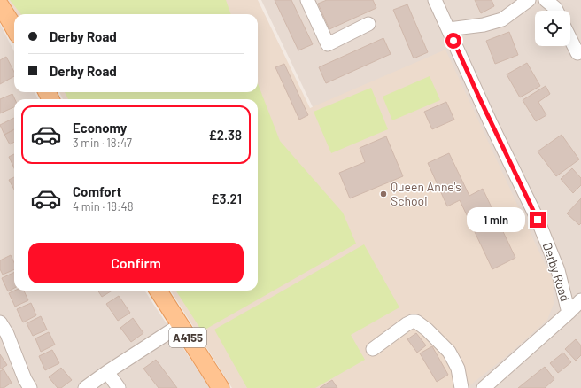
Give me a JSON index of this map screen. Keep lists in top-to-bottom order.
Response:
{
  "streets": {
    "main road": ["A4155"],
    "street": ["Derby Road"]
  },
  "places": ["Queen Anne's School"],
  "page": {
    "banner": ["Derby Road", "Derby Road"],
    "list": [
      {
        "name": "Economy",
        "note": "3 min · 18:47",
        "value": "£2.38"
      },
      {
        "name": "Comfort",
        "note": "4 min · 18:48",
        "value": "£3.21"
      }
    ],
    "bubble": "1 min",
    "buttons": "Confirm"
  }
}
